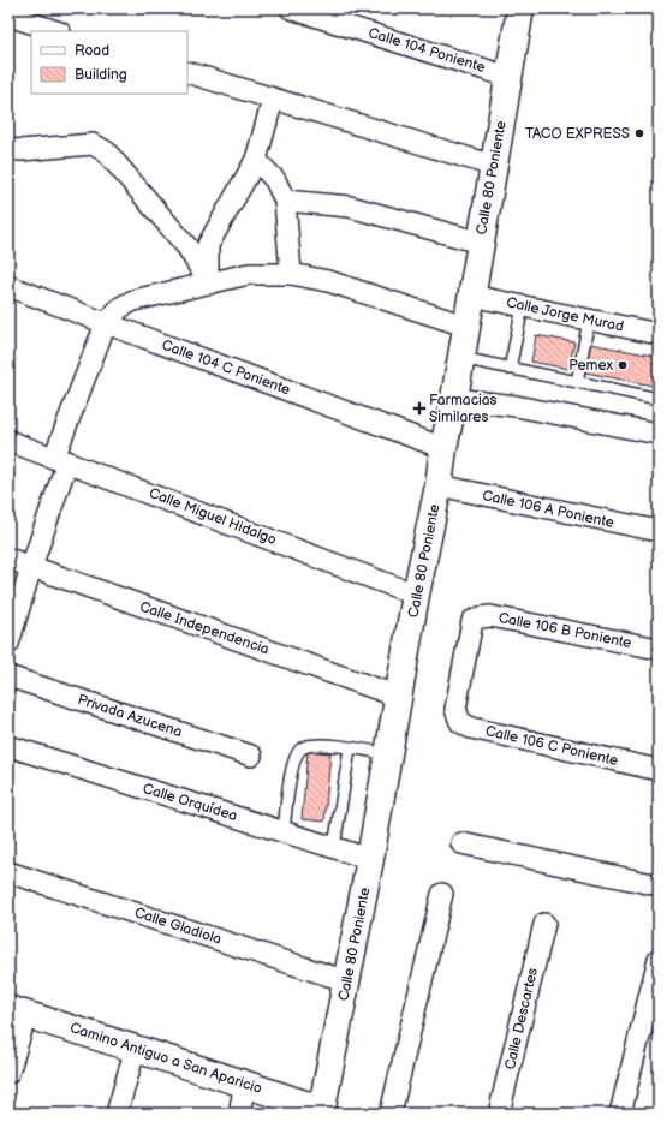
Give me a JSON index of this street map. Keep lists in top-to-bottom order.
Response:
{
  "streets": {
    "street": [
      "Calle 104 Poniente",
      "Calle 80 Poniente",
      "Calle Jorge Murad",
      "Calle 104 C Poniente",
      "Calle 106 A Poniente",
      "Calle Miguel Hidalgo",
      "Calle Independencia",
      "Calle 106 B Poniente",
      "Privada Azucena",
      "Calle 106 C Poniente",
      "Calle Orquídea",
      "Calle Gladiola",
      "Calle Descartes",
      "Camino Antiguo a San Aparicio"
    ]
  },
  "crossings": [
    ["Calle 104 Poniente", "Calle 80 Poniente"],
    ["Calle 80 Poniente", "Calle Jorge Murad"],
    ["Calle 80 Poniente", "Calle 104 C Poniente"],
    ["Calle 80 Poniente", "Calle 106 A Poniente"],
    ["Calle 80 Poniente", "Calle Miguel Hidalgo"],
    ["Calle 80 Poniente", "Calle Independencia"],
    ["Calle 80 Poniente", "Calle Orquídea"],
    ["Calle 80 Poniente", "Calle Gladiola"],
    ["Calle 80 Poniente", "Camino Antiguo a San Aparicio"],
    ["Calle 106 B Poniente", "Calle 106 C Poniente"]
  ],
  "places": {
    "other": ["TACO EXPRESS", "Pemex"],
    "health": ["Farmacias Similares"]
  },
  "legend": ["Road", "Building"]
}
